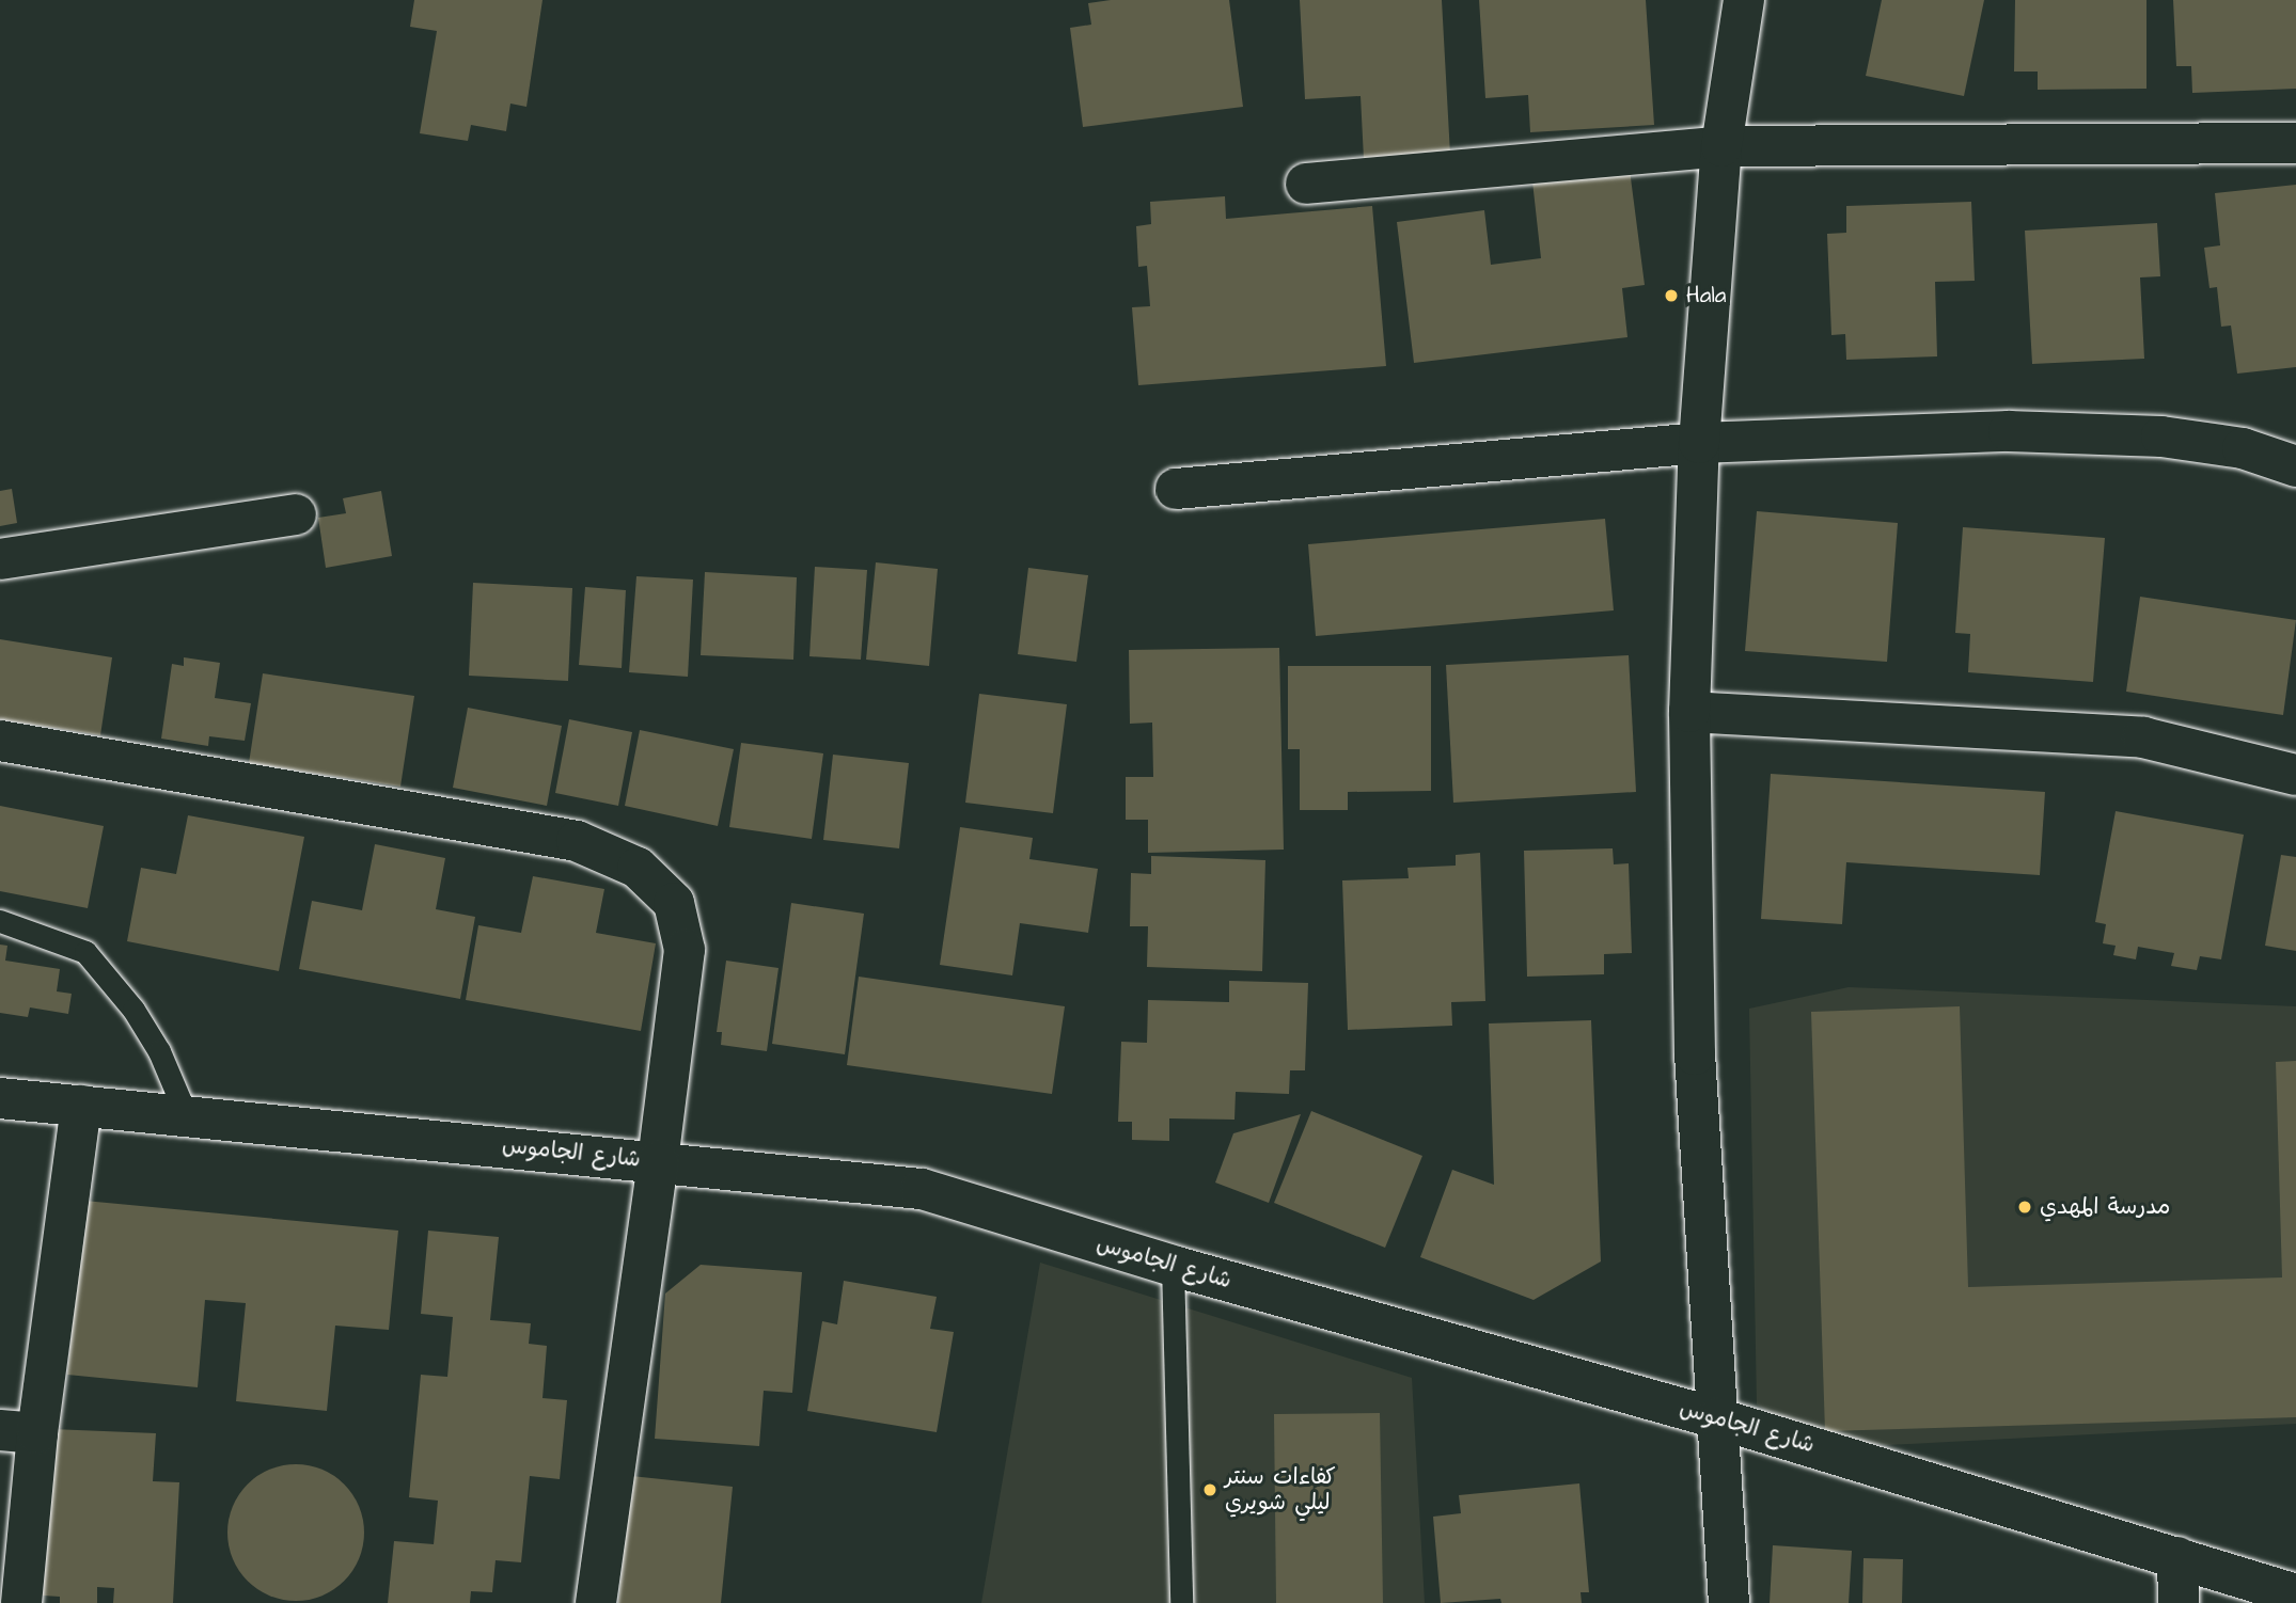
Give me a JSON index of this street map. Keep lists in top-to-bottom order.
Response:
{
  "streets": {
    "street": ["شارع الجاموس"]
  },
  "places": ["Hala", "مدرسة المهدي", "كفاءات سنتر ليلي شويري"]
}
